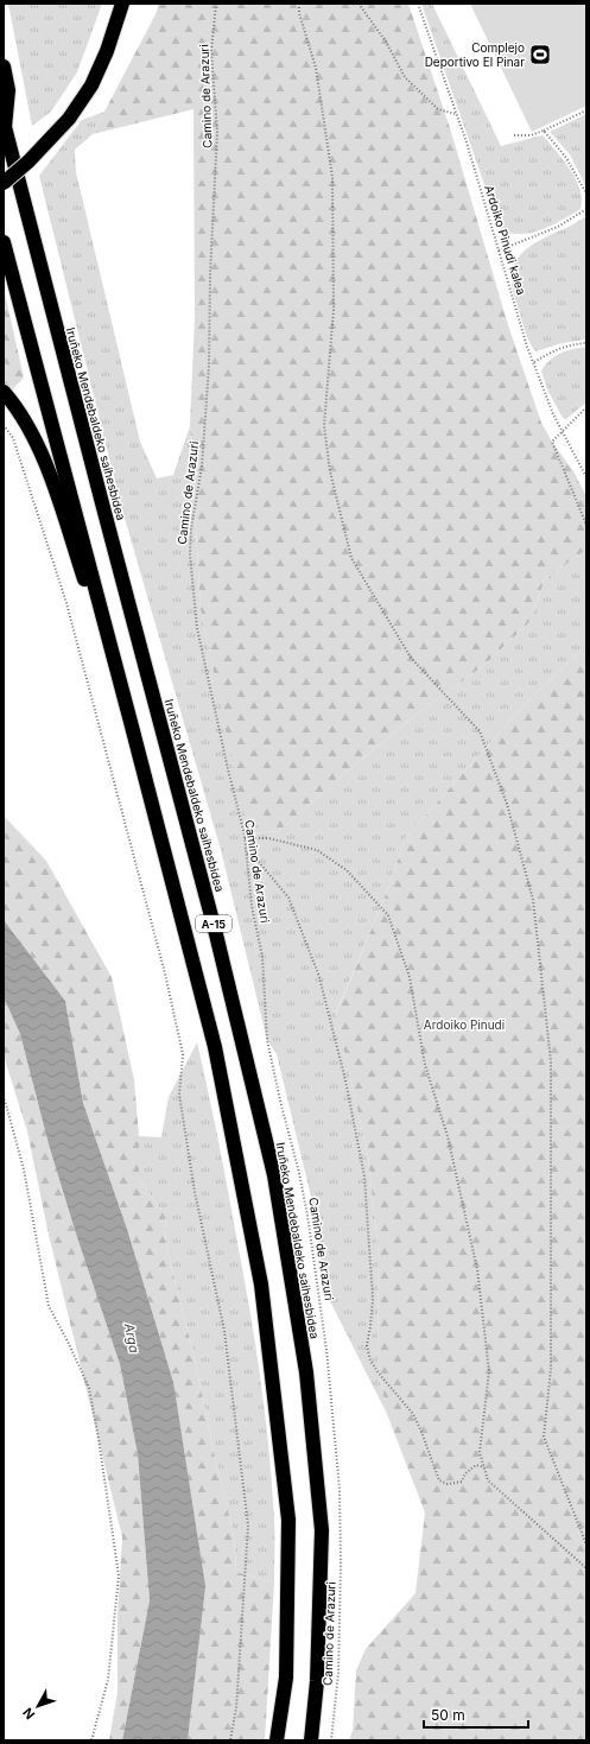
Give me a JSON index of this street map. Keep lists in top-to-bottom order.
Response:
{
  "streets": {
    "highway": ["Iruñeko Mendebaldeko saihesbidea", "A-15"],
    "path": ["Camino de Arazuri", "Ardoiko Pinudi kalea"]
  },
  "water": ["Arga"],
  "parks": ["Ardoiko Pinudi"],
  "places": {
    "sports": ["Complejo Deportivo El Pinar"]
  },
  "scale_bar": "50 m",
  "north": "bottom left"
}
